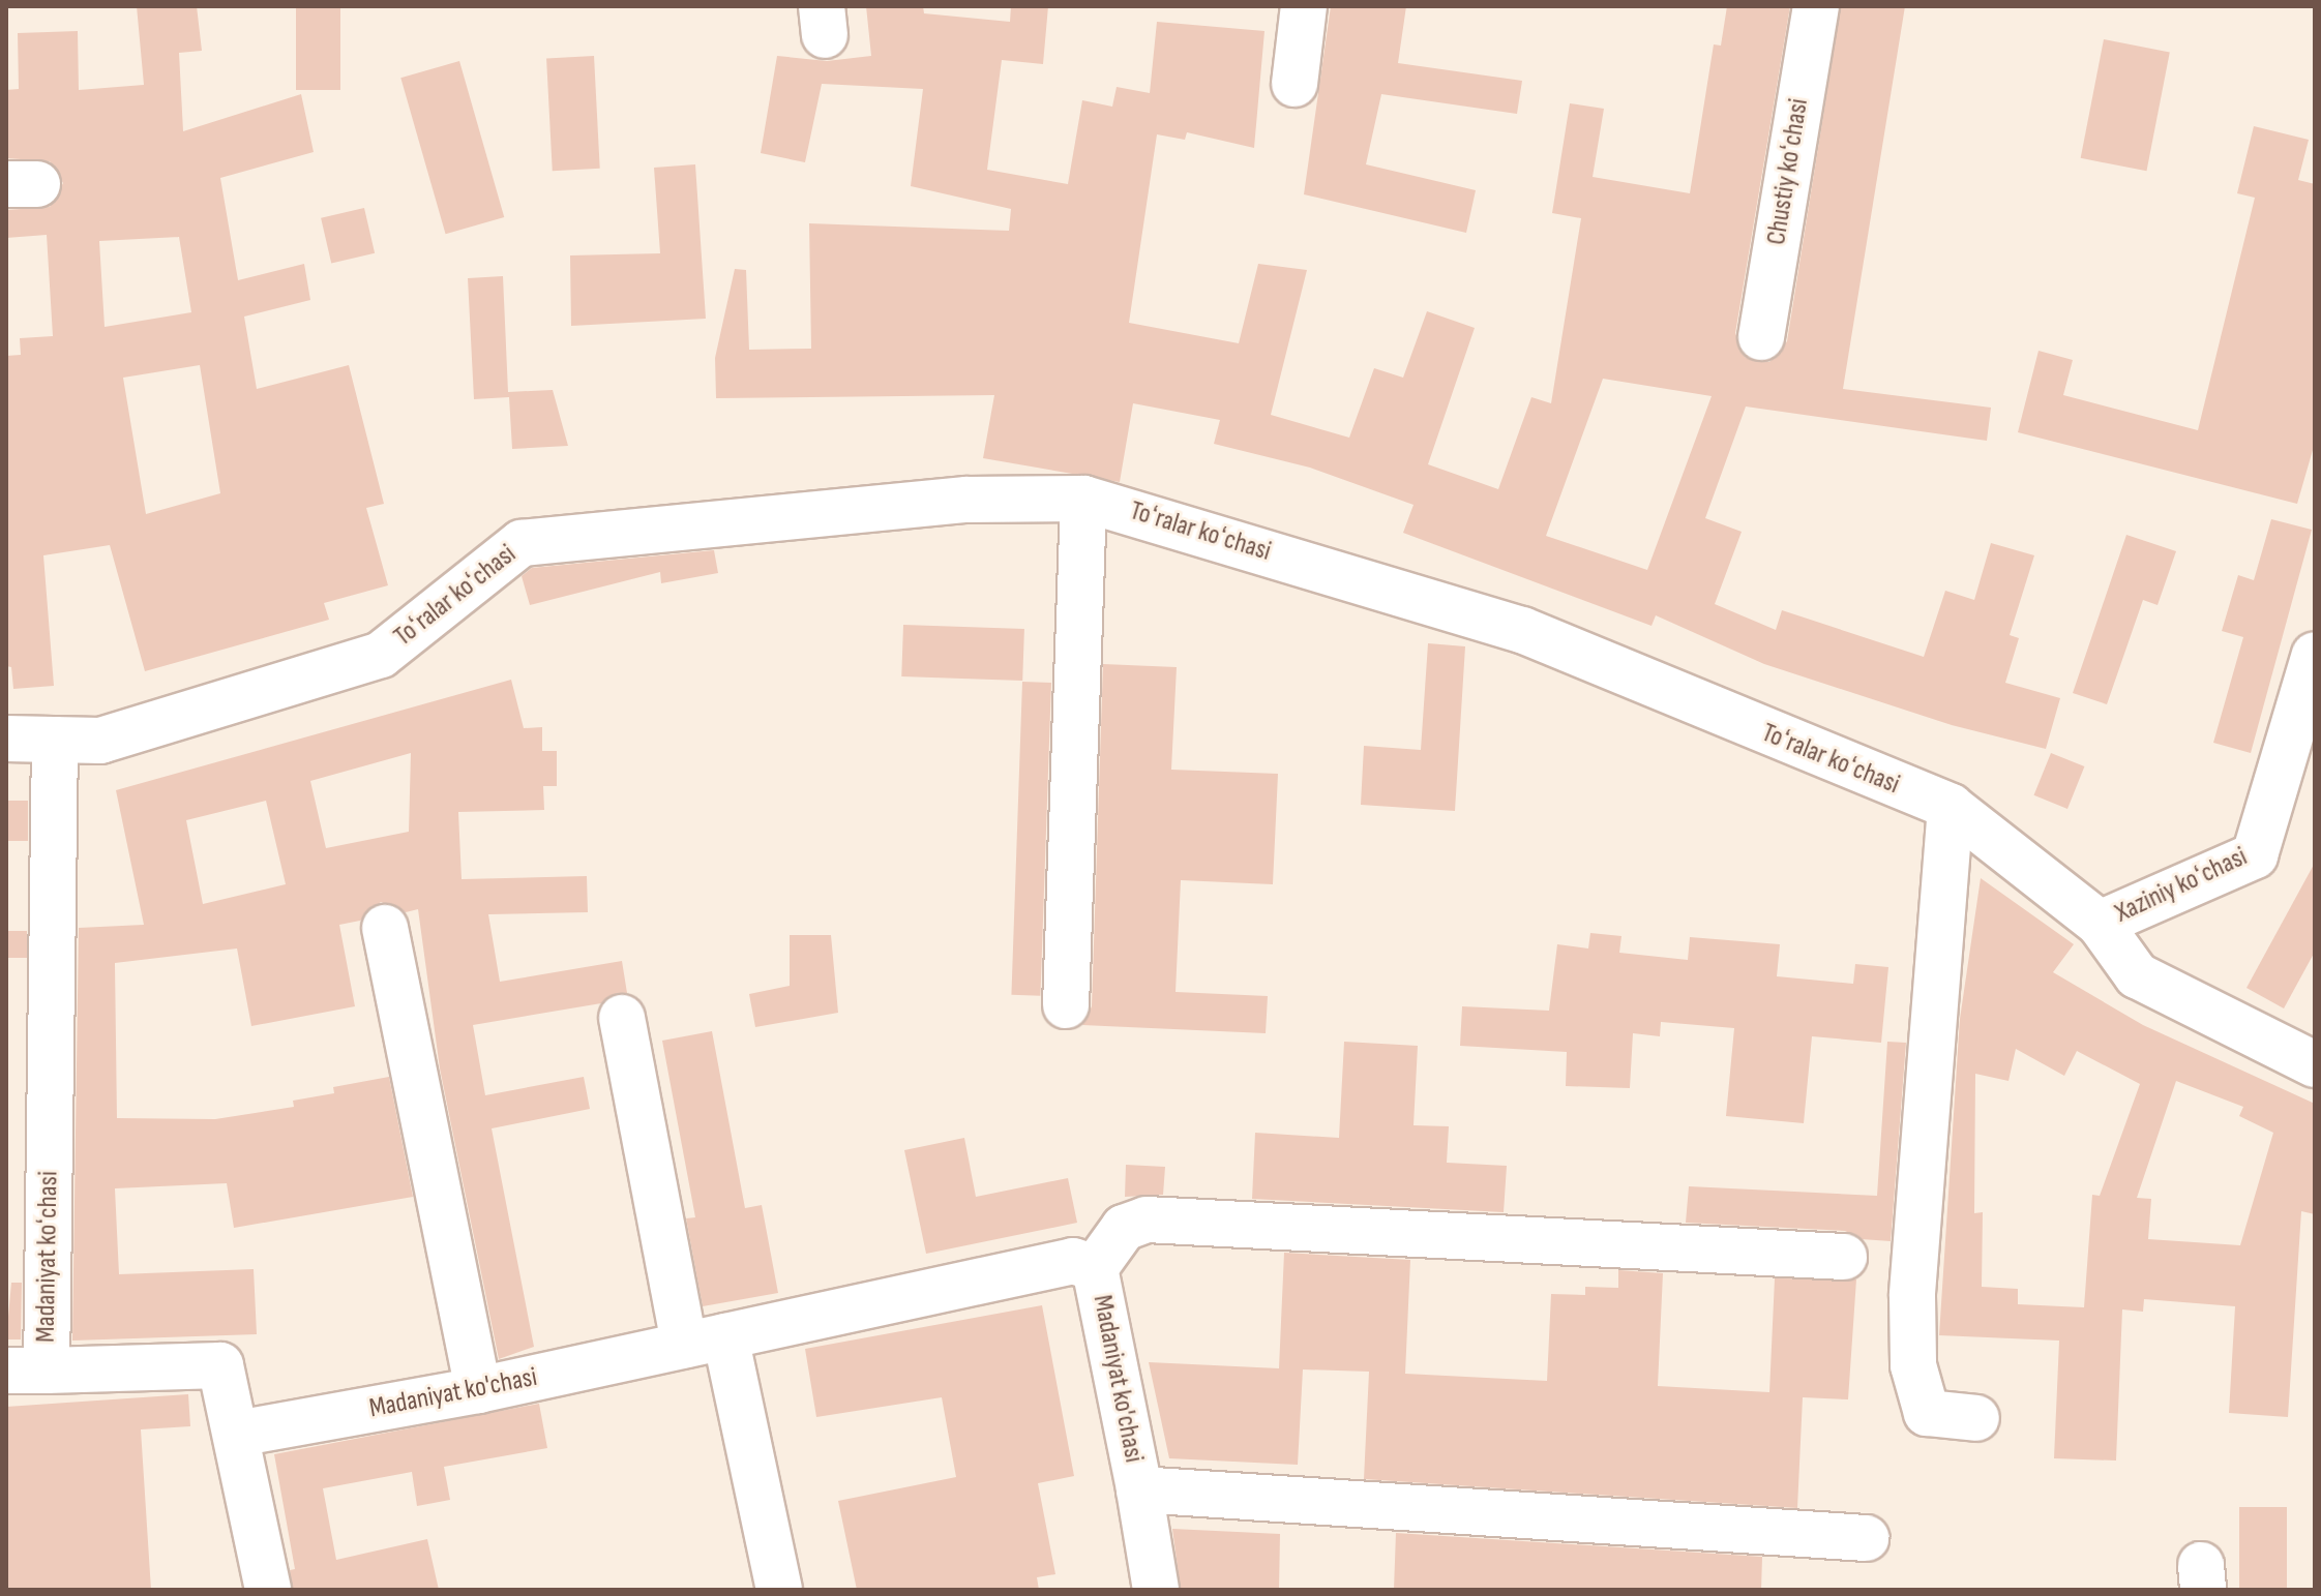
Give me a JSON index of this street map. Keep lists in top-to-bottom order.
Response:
{
  "streets": {
    "street": [
      "Chustiy koʻchasi",
      "Toʻralar koʻchasi",
      "Xaziniy koʻchasi",
      "Madaniyat koʻchasi",
      "Madaniyat ko'chasi"
    ]
  },
  "crossings": [
    ["Toʻralar koʻchasi", "Xaziniy koʻchasi"],
    ["Toʻralar koʻchasi", "Madaniyat koʻchasi"],
    ["Madaniyat koʻchasi", "Madaniyat ko'chasi"]
  ]
}
